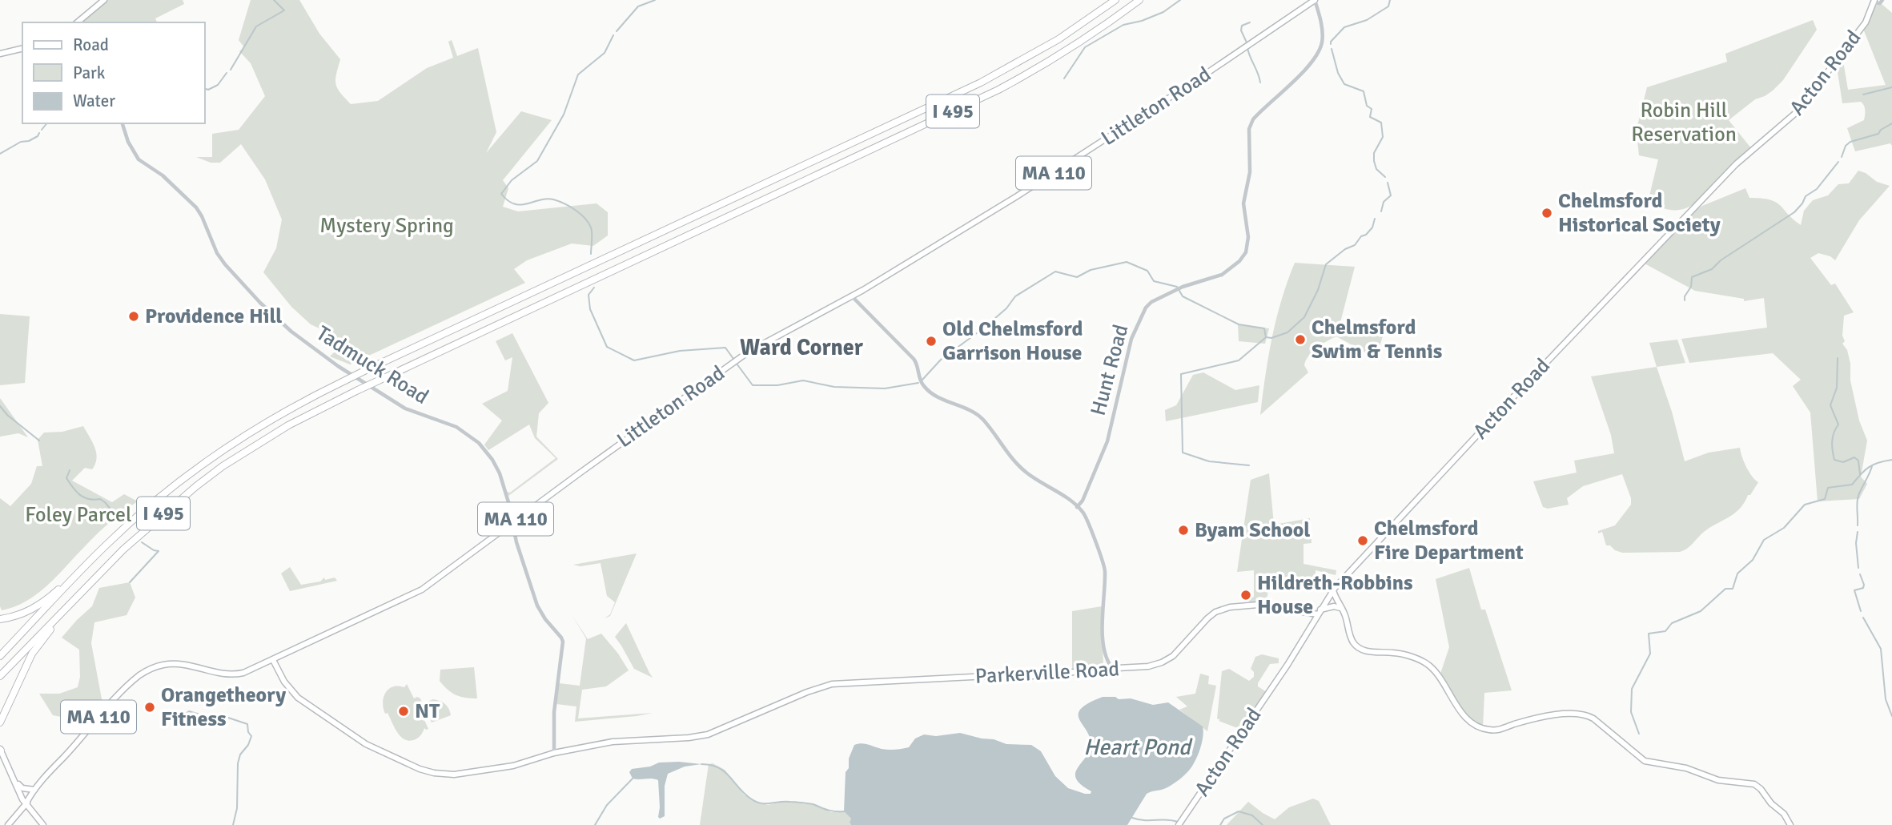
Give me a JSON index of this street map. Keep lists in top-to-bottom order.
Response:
{
  "streets": {
    "highway": ["I 495"],
    "main road": [
      "Acton Road",
      "Littleton Road",
      "MA 110",
      "Parkerville Road"
    ],
    "street": ["Tadmuck Road", "Hunt Road"]
  },
  "crossings": [
    ["Acton Road", "Parkerville Road"],
    ["Littleton Road", "Tadmuck Road"],
    ["Littleton Road", "Hunt Road"],
    ["Littleton Road", "Parkerville Road"],
    ["Tadmuck Road", "Parkerville Road"]
  ],
  "districts": ["Ward Corner"],
  "water": ["Heart Pond"],
  "parks": ["Robin Hill Reservation", "Mystery Spring", "Foley Parcel"],
  "places": [
    "Chelmsford Historical Society",
    "Providence Hill",
    "Chelmsford Swim & Tennis",
    "Old Chelmsford Garrison House",
    "Byam School",
    "Chelmsford Fire Department",
    "Hildreth-Robbins House",
    "Orangetheory Fitness",
    "NT"
  ],
  "legend": ["Road", "Park", "Water"]
}
